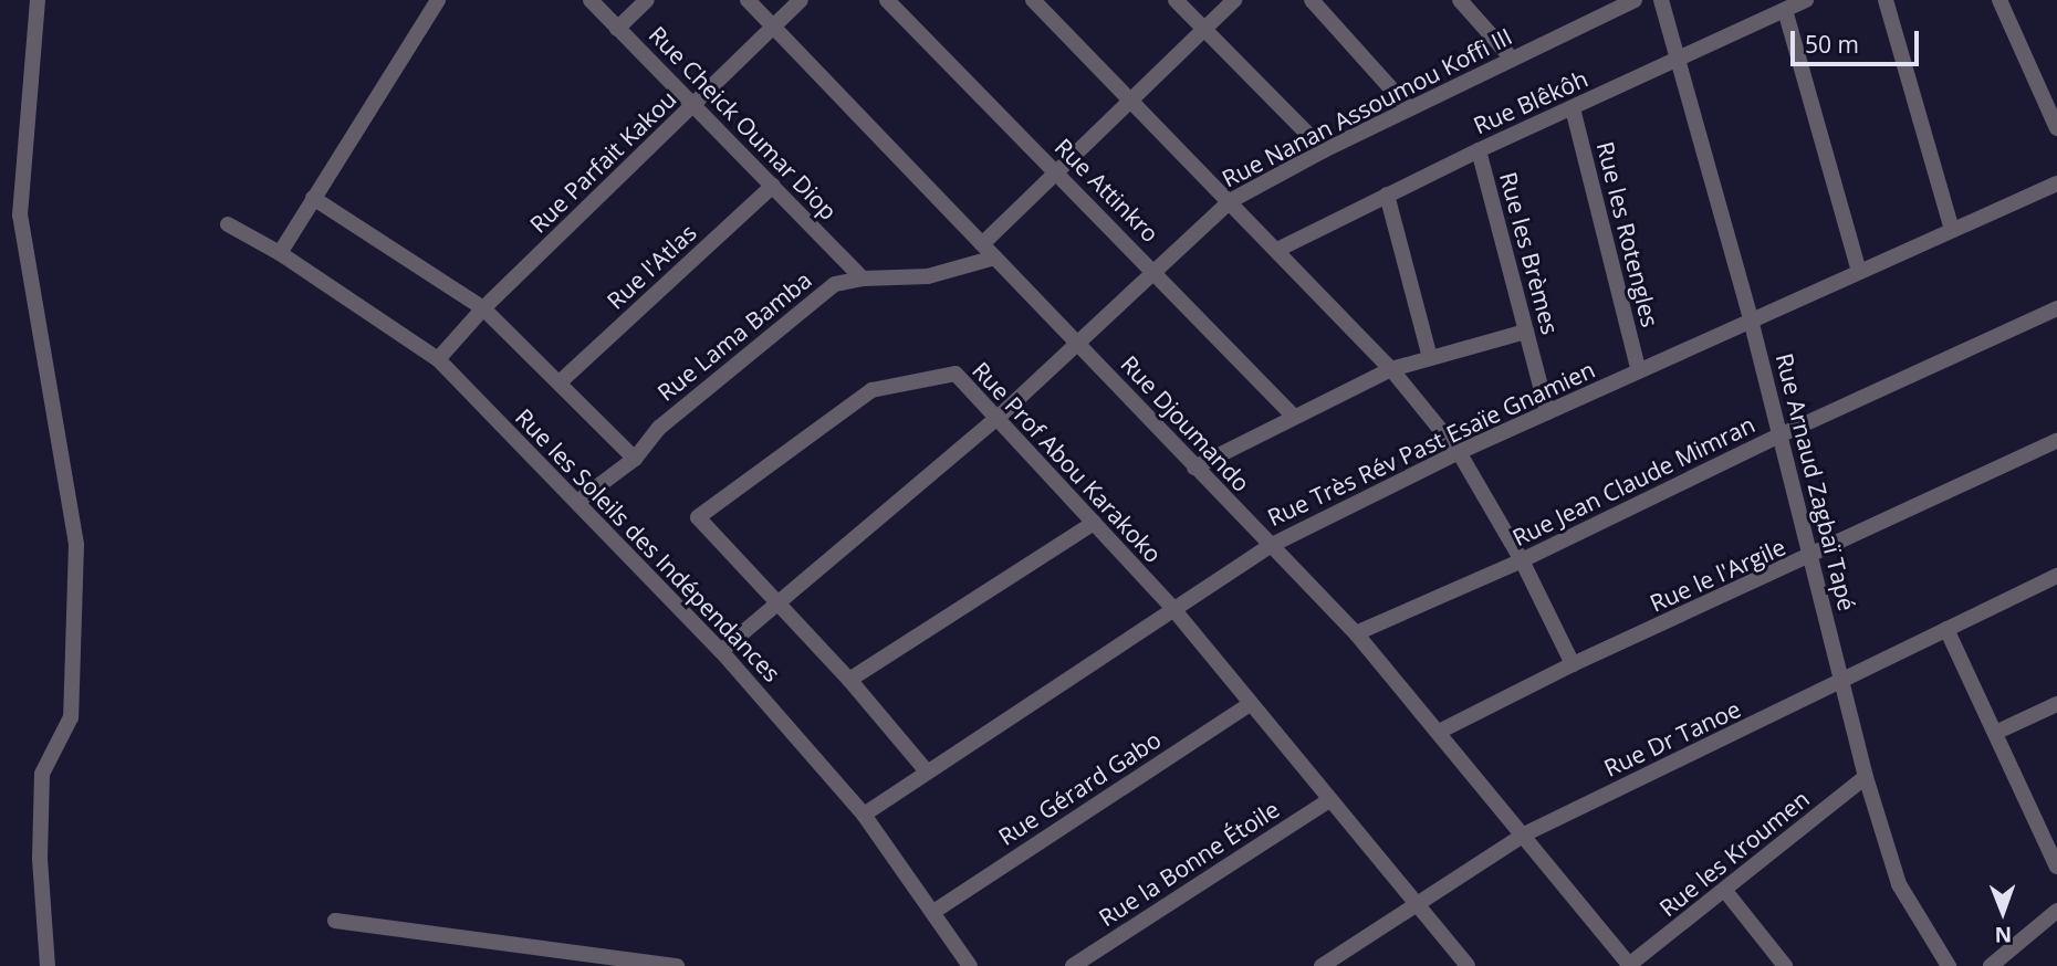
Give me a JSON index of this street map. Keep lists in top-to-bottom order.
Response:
{
  "streets": {
    "street": [
      "Rue Blêkôh",
      "Rue Nanan Assoumou Koffi III",
      "Rue Cheick Oumar Diop",
      "Rue Parfait Kakou",
      "Rue Attinkro",
      "Rue les Rotengles",
      "Rue les Brèmes",
      "Rue l'Atlas",
      "Rue Lama Bamba",
      "Rue Djoumando",
      "Rue Très Rév Past Esaïe Gnamien",
      "Rue Prof Abou Karakoko",
      "Rue Jean Claude Mimran",
      "Rue Arnaud Zagbaï Tapé",
      "Rue les Soleils des Indépendances",
      "Rue le l'Argile",
      "Rue Dr Tanoe",
      "Rue Gérard Gabo",
      "Rue les Kroumen",
      "Rue la Bonne Étoile"
    ]
  },
  "crossings": [
    ["Rue Blêkôh", "Rue les Rotengles"],
    ["Rue Blêkôh", "Rue les Brèmes"],
    ["Rue Blêkôh", "Rue Arnaud Zagbaï Tapé"],
    ["Rue Nanan Assoumou Koffi III", "Rue Attinkro"],
    ["Rue Nanan Assoumou Koffi III", "Rue Djoumando"],
    ["Rue Nanan Assoumou Koffi III", "Rue Prof Abou Karakoko"],
    ["Rue Nanan Assoumou Koffi III", "Rue les Soleils des Indépendances"],
    ["Rue Cheick Oumar Diop", "Rue Parfait Kakou"],
    ["Rue Cheick Oumar Diop", "Rue l'Atlas"],
    ["Rue Cheick Oumar Diop", "Rue Lama Bamba"],
    ["Rue Parfait Kakou", "Rue Djoumando"],
    ["Rue Parfait Kakou", "Rue les Soleils des Indépendances"],
    ["Rue les Rotengles", "Rue Très Rév Past Esaïe Gnamien"],
    ["Rue les Brèmes", "Rue Très Rév Past Esaïe Gnamien"],
    ["Rue Lama Bamba", "Rue Djoumando"],
    ["Rue Lama Bamba", "Rue les Soleils des Indépendances"],
    ["Rue Djoumando", "Rue Très Rév Past Esaïe Gnamien"],
    ["Rue Djoumando", "Rue Jean Claude Mimran"],
    ["Rue Djoumando", "Rue le l'Argile"],
    ["Rue Djoumando", "Rue Dr Tanoe"],
    ["Rue Djoumando", "Rue les Kroumen"],
    ["Rue Très Rév Past Esaïe Gnamien", "Rue Prof Abou Karakoko"],
    ["Rue Très Rév Past Esaïe Gnamien", "Rue Arnaud Zagbaï Tapé"],
    ["Rue Très Rév Past Esaïe Gnamien", "Rue les Soleils des Indépendances"],
    ["Rue Prof Abou Karakoko", "Rue Dr Tanoe"],
    ["Rue Prof Abou Karakoko", "Rue Gérard Gabo"],
    ["Rue Prof Abou Karakoko", "Rue la Bonne Étoile"],
    ["Rue Jean Claude Mimran", "Rue Arnaud Zagbaï Tapé"],
    ["Rue Arnaud Zagbaï Tapé", "Rue le l'Argile"],
    ["Rue Arnaud Zagbaï Tapé", "Rue Dr Tanoe"],
    ["Rue Arnaud Zagbaï Tapé", "Rue les Kroumen"],
    ["Rue les Soleils des Indépendances", "Rue Gérard Gabo"]
  ],
  "scale_bar": "50 m",
  "north": "bottom"
}
